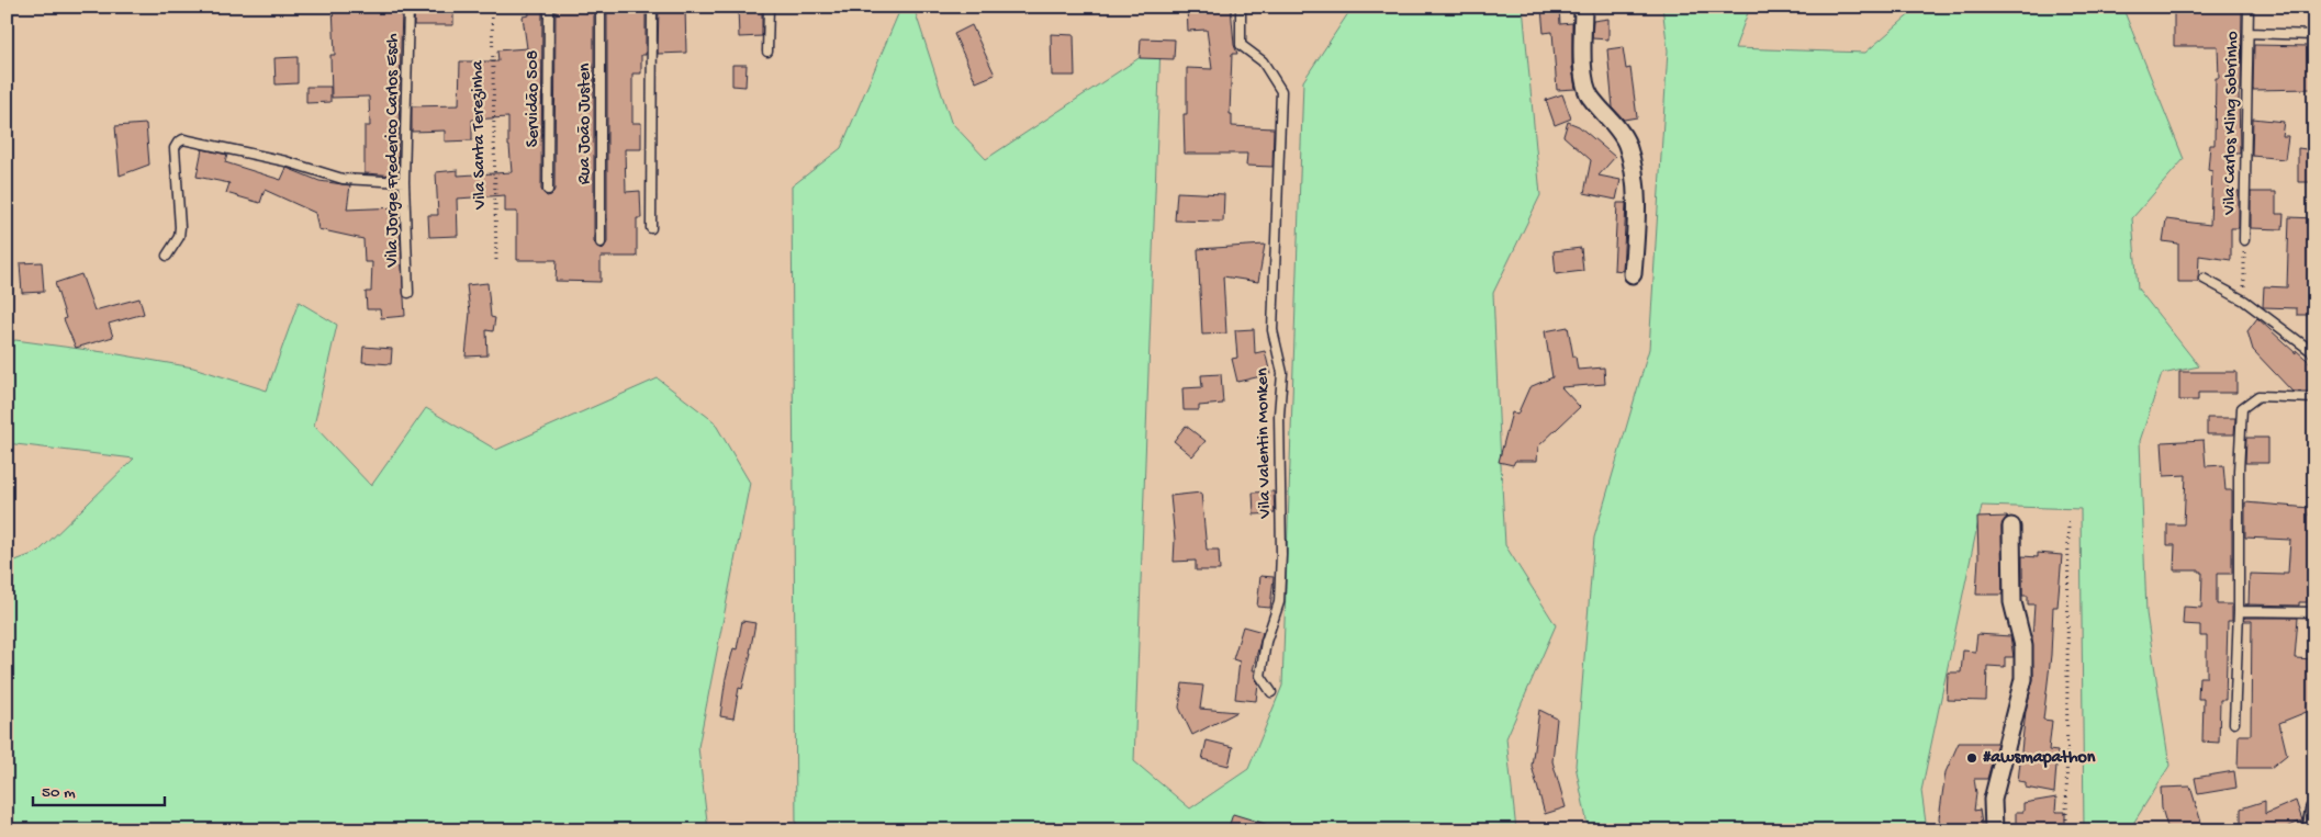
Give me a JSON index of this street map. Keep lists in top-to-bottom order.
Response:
{
  "streets": {
    "lane": [
      "Servidão 508",
      "Vila Carlos Kling Sobrinho",
      "Rua João Justen",
      "Vila Jorge Frederico Carlos Esch",
      "Vila Valentin Monken"
    ],
    "path": ["Vila Santa Terezinha"]
  },
  "places": ["#awsmapathon"],
  "scale_bar": "50 m"
}
